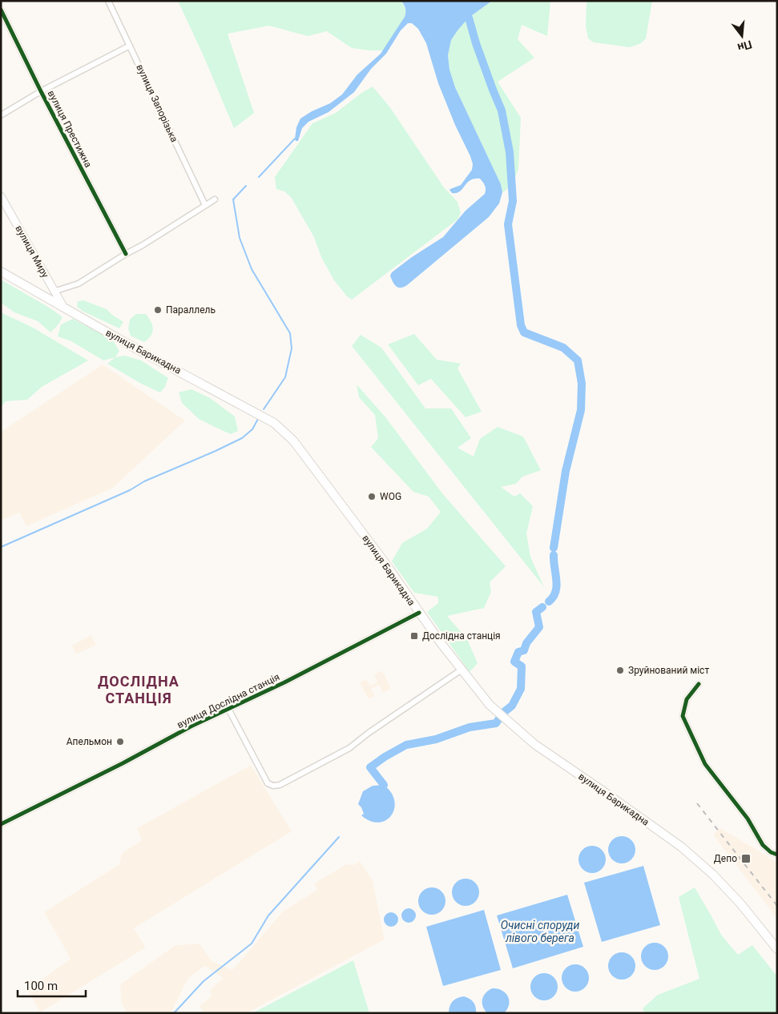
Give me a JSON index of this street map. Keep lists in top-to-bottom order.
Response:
{
  "streets": {
    "main road": ["вулиця Барикадна"],
    "street": [
      "вулиця Запорізька",
      "вулиця Престижна",
      "вулиця Миру",
      "вулиця Дослідна станція"
    ]
  },
  "crossings": [
    ["вулиця Миру", "вулиця Барикадна"],
    ["вулиця Барикадна", "вулиця Дослідна станція"]
  ],
  "districts": ["ДОСЛІДНА СТАНЦІЯ"],
  "water": ["Очисні споруди лівого берега"],
  "places": {
    "other": [
      "Параллель",
      "WOG",
      "Зруйнований міст",
      "Апельмон"
    ],
    "transit": ["Дослідна станція", "Депо"]
  },
  "scale_bar": "100 m",
  "north": "bottom"
}
